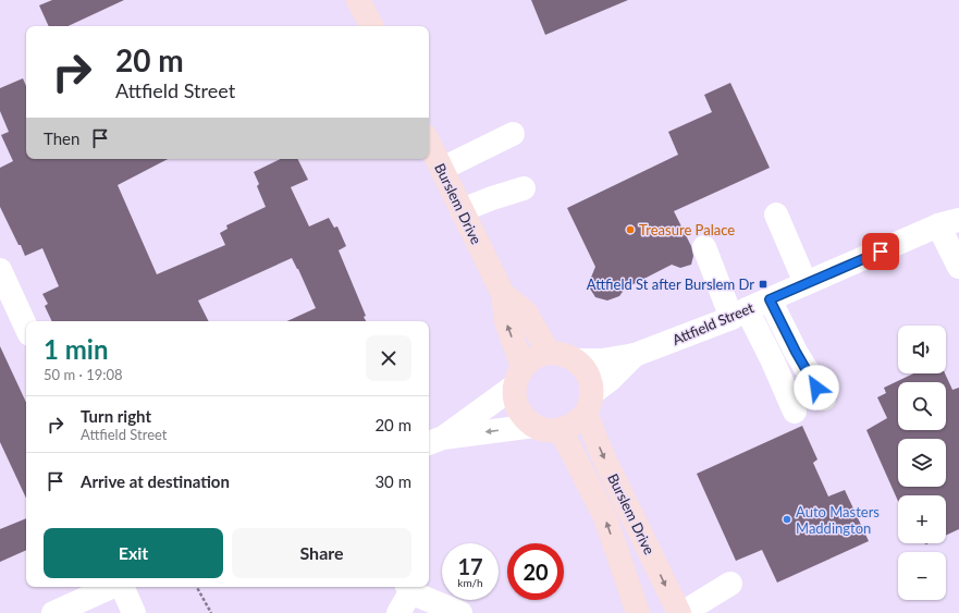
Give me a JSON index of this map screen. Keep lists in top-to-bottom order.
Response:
{
  "streets": {
    "main road": ["Burslem Drive"],
    "street": ["Attfield Street"]
  },
  "crossings": [
    ["Burslem Drive", "Attfield Street"]
  ],
  "places": {
    "other": ["Treasure Palace", "Auto Masters Maddington"],
    "transit": ["Attfield St after Burslem Dr"]
  },
  "page": {
    "turn": ["20 m", "Attfield Street"],
    "then": "Then",
    "heading": ["1 min", "50 m · 19:08"],
    "map_buttons": ["+", "−"],
    "list": [
      {
        "name": "Turn right",
        "note": "Attfield Street",
        "value": "20 m"
      },
      {
        "name": "Arrive at destination",
        "value": "30 m"
      }
    ],
    "buttons": ["Exit", "Share"],
    "speed": "17 km/h",
    "limit": "20"
  }
}
